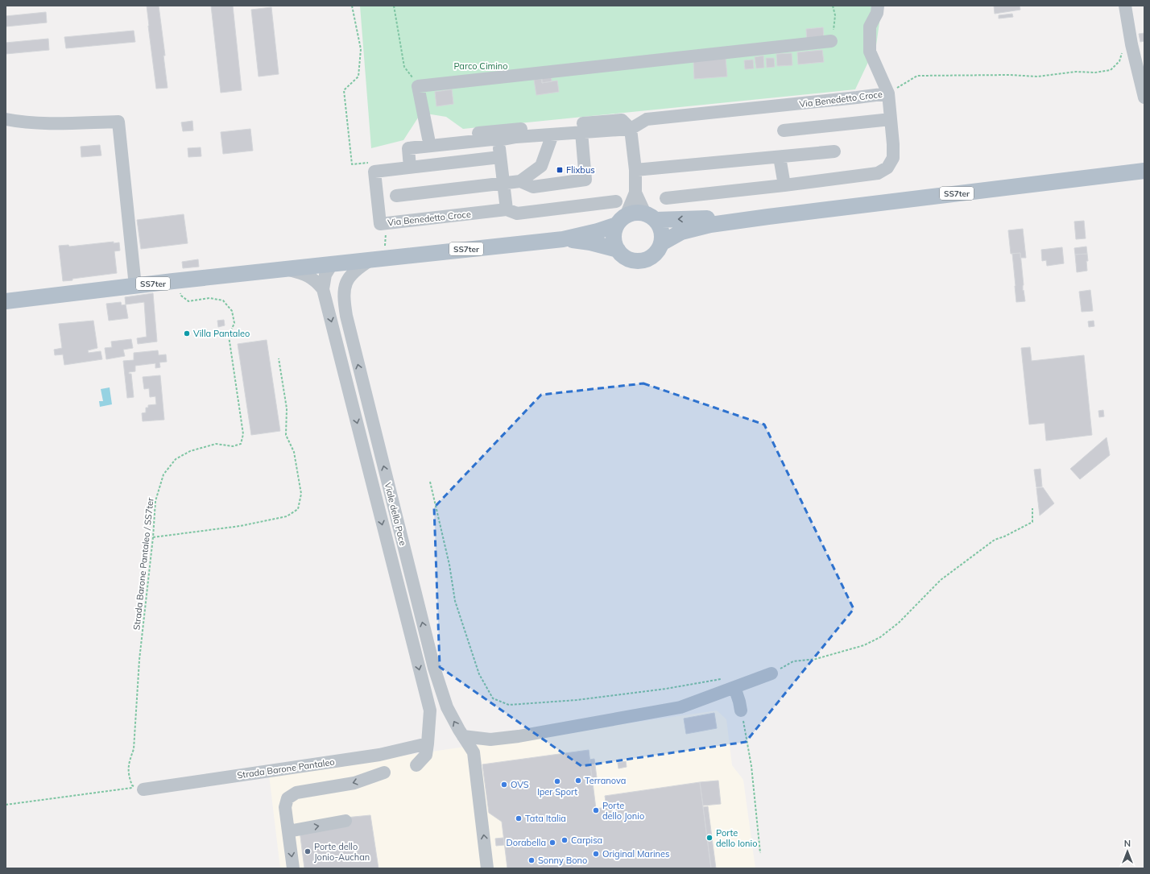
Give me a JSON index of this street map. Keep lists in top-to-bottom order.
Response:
{
  "streets": {
    "main road": ["SS7ter"],
    "street": ["Via Benedetto Croce", "Viale della Pace", "Strada Barone Pantaleo"],
    "path": ["Strada Barone Pantaleo / SS7ter"]
  },
  "crossings": [
    ["SS7ter", "Viale della Pace"],
    ["SS7ter", "Strada Barone Pantaleo / SS7ter"],
    ["Viale della Pace", "Strada Barone Pantaleo"],
    ["Strada Barone Pantaleo / SS7ter", "Strada Barone Pantaleo"]
  ],
  "parks": ["Parco Cimino"],
  "places": {
    "transit": ["Flixbus"],
    "other": [
      "Villa Pantaleo",
      "Terranova",
      "Iper Sport",
      "OVS",
      "Porte dello Jonio",
      "Tata Italia",
      "Porte dello Ionio",
      "Carpisa",
      "Dorabella",
      "Porte dello Jonio-Auchan",
      "Original Marines",
      "Sonny Bono"
    ]
  },
  "north": "top"
}
